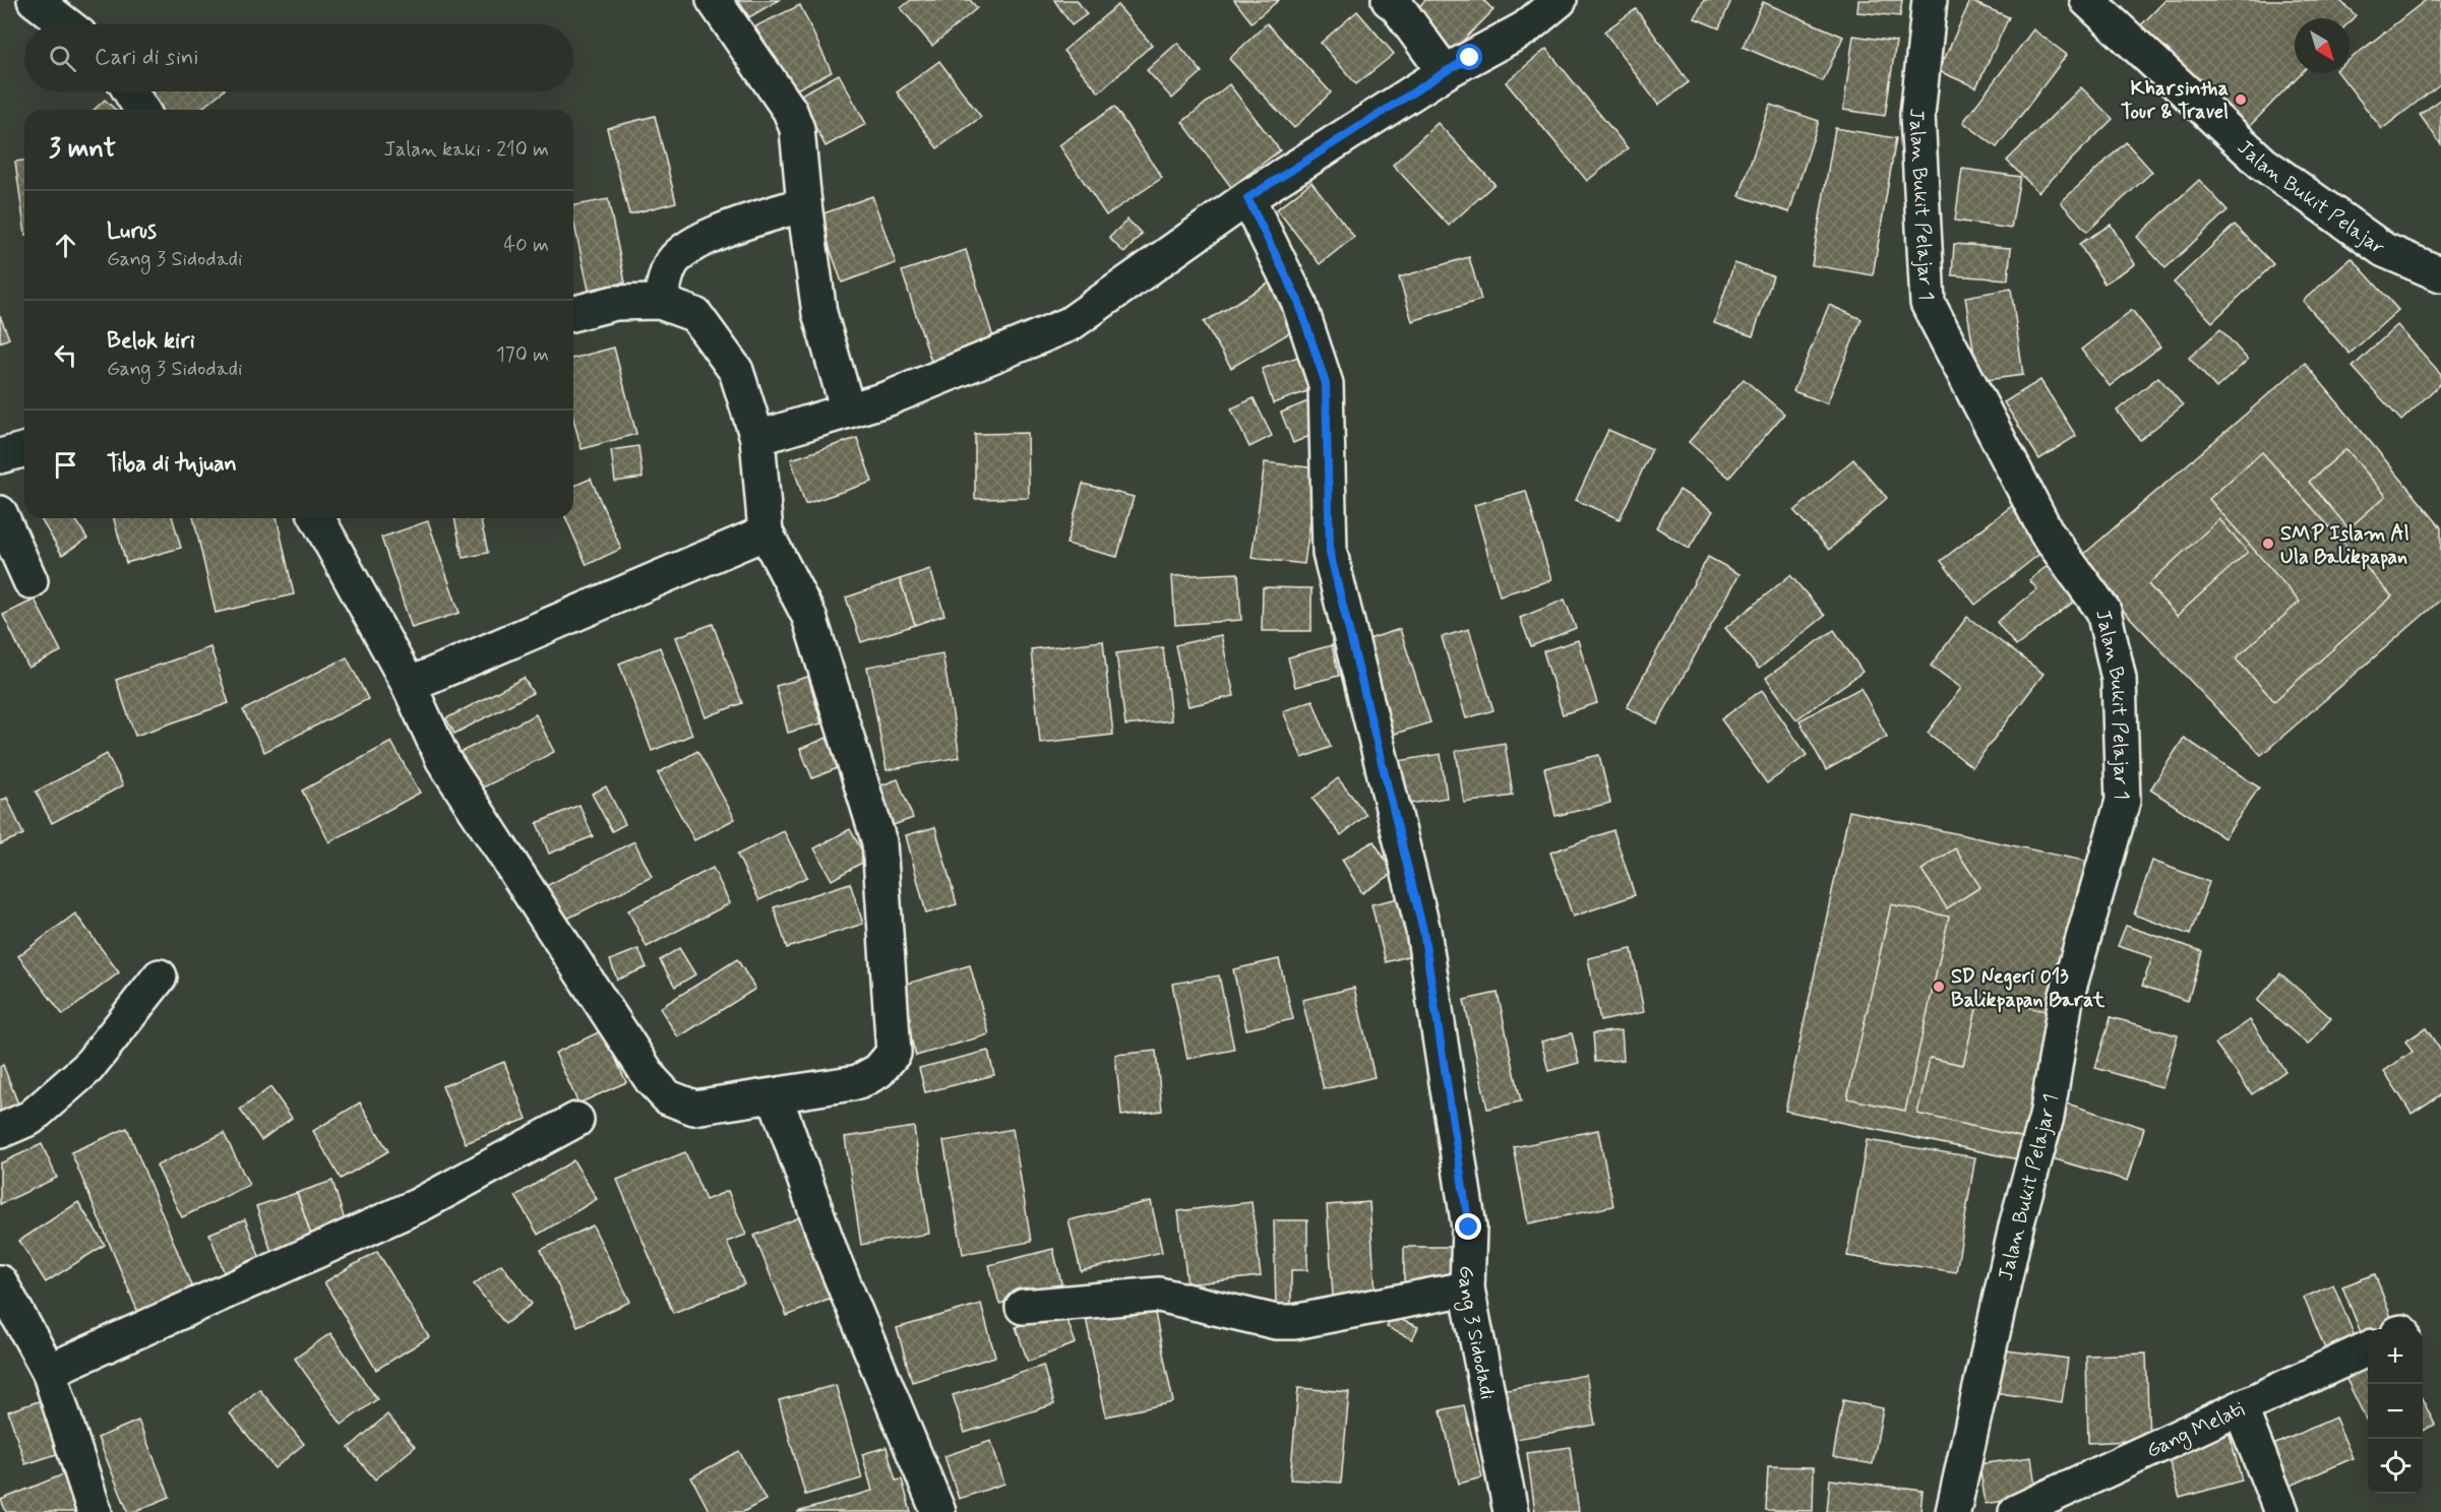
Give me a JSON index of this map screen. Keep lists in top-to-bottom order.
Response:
{
  "streets": {
    "street": [
      "Jalan Bukit Pelajar",
      "Jalan Bukit Pelajar 1",
      "Gang 3 Sidodadi",
      "Gang Melati"
    ]
  },
  "places": ["Kharsintha Tour & Travel", "SMP Islam Al Ula Balikpapan", "SD Negeri 013 Balikpapan Barat"],
  "north": "bottom right",
  "page": {
    "search": "Cari di sini",
    "heading": ["3 mnt", "Jalan kaki · 210 m"],
    "list": [
      ["Lurus", "Gang 3 Sidodadi", "40 m"],
      ["Belok kiri", "Gang 3 Sidodadi", "170 m"],
      "Tiba di tujuan"
    ],
    "map_buttons": ["+", "−"]
  }
}
